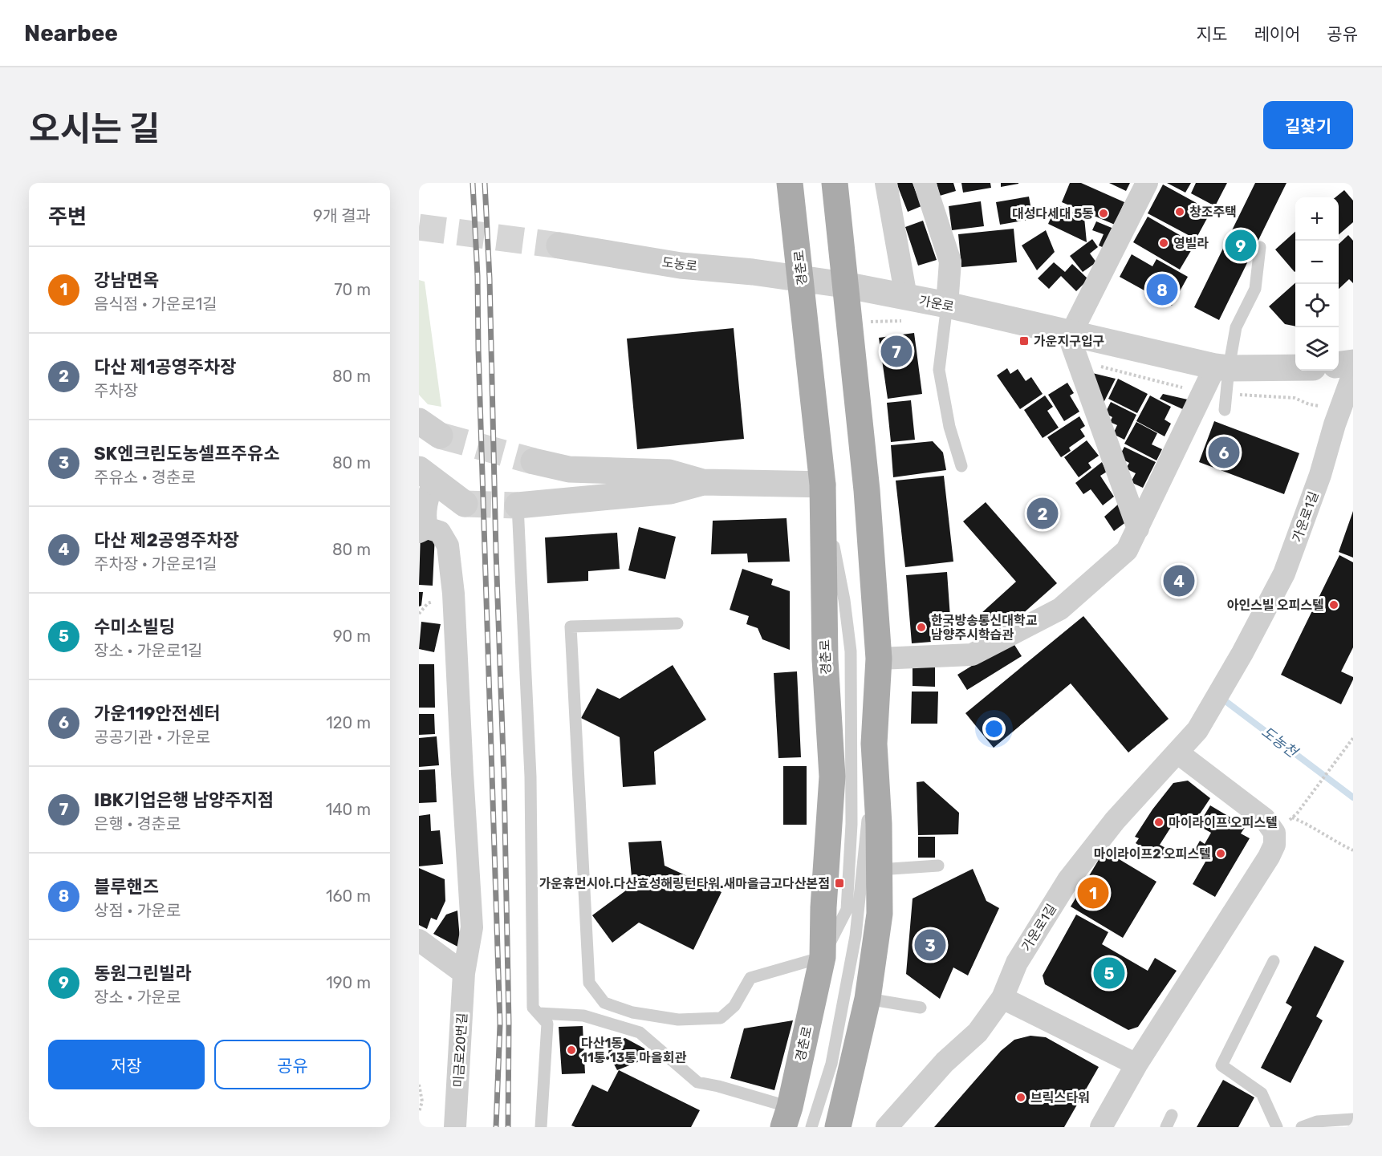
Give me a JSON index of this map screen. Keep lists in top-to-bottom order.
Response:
{
  "streets": {
    "main road": ["경춘로"],
    "street": [
      "도농로",
      "가운로",
      "가운로1길",
      "미금로20번길"
    ]
  },
  "crossings": [
    ["도농로", "경춘로"],
    ["도농로", "가운로"],
    ["경춘로", "가운로"]
  ],
  "water": ["도농천"],
  "places": {
    "other": [
      "창조주택",
      "대성다세대 5동",
      "영빌라",
      "아인스빌 오피스텔",
      "한국방송통신대학교 남양주시학습관",
      "마이라이프 오피스텔",
      "마이라이프2 오피스텔",
      "다산1동 11통·13통 마을회관",
      "브릭스타워"
    ],
    "transit": ["가운지구입구", "가운휴먼시아.다산효성해링턴타워.새마을금고다산본점"]
  },
  "page": {
    "header": "Nearbee",
    "nav": ["지도", "레이어", "공유"],
    "title": "오시는 길",
    "buttons": [
      "길찾기",
      ["저장", "공유"]
    ],
    "heading": ["주변", "9개 결과"],
    "map_buttons": ["+", "−"],
    "pins": [
      "9",
      "8",
      "7",
      "6",
      "2",
      "4",
      "1",
      "3",
      "5"
    ],
    "list": [
      {
        "mark": "1",
        "name": "강남면옥",
        "note": "음식점 · 가운로1길",
        "value": "70 m"
      },
      {
        "mark": "2",
        "name": "다산 제1공영주차장",
        "note": "주차장",
        "value": "80 m"
      },
      {
        "mark": "3",
        "name": "SK엔크린도농셀프주유소",
        "note": "주유소 · 경춘로",
        "value": "80 m"
      },
      {
        "mark": "4",
        "name": "다산 제2공영주차장",
        "note": "주차장 · 가운로1길",
        "value": "80 m"
      },
      {
        "mark": "5",
        "name": "수미소빌딩",
        "note": "장소 · 가운로1길",
        "value": "90 m"
      },
      {
        "mark": "6",
        "name": "가운119안전센터",
        "note": "공공기관 · 가운로",
        "value": "120 m"
      },
      {
        "mark": "7",
        "name": "IBK기업은행 남양주지점",
        "note": "은행 · 경춘로",
        "value": "140 m"
      },
      {
        "mark": "8",
        "name": "블루핸즈",
        "note": "상점 · 가운로",
        "value": "160 m"
      },
      {
        "mark": "9",
        "name": "동원그린빌라",
        "note": "장소 · 가운로",
        "value": "190 m"
      }
    ]
  }
}
